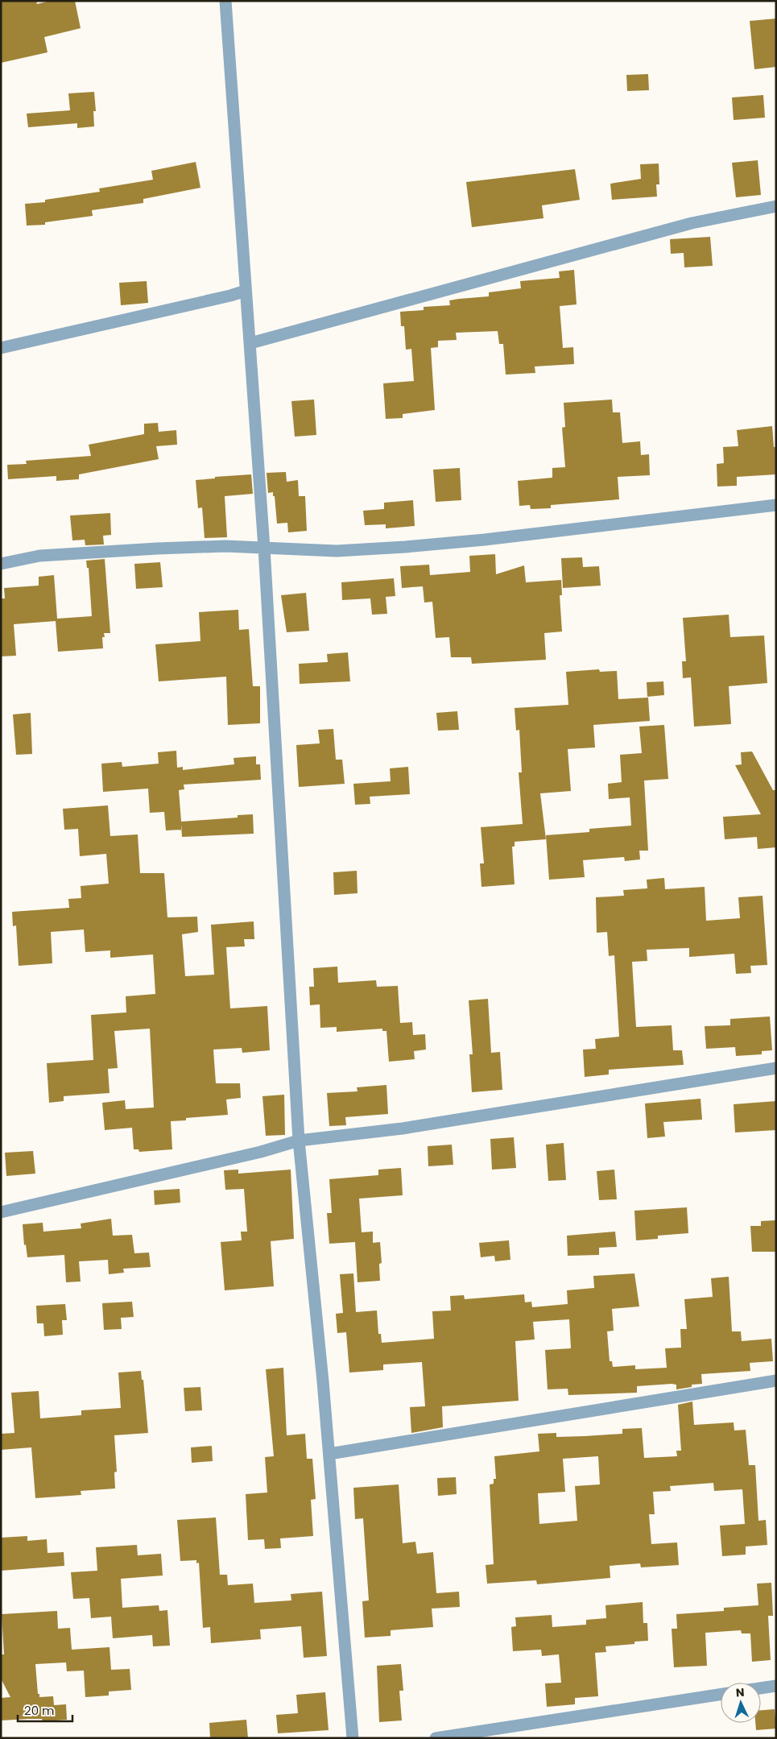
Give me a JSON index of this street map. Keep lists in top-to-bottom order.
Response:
{
  "scale_bar": "20 m",
  "north": "top"
}
